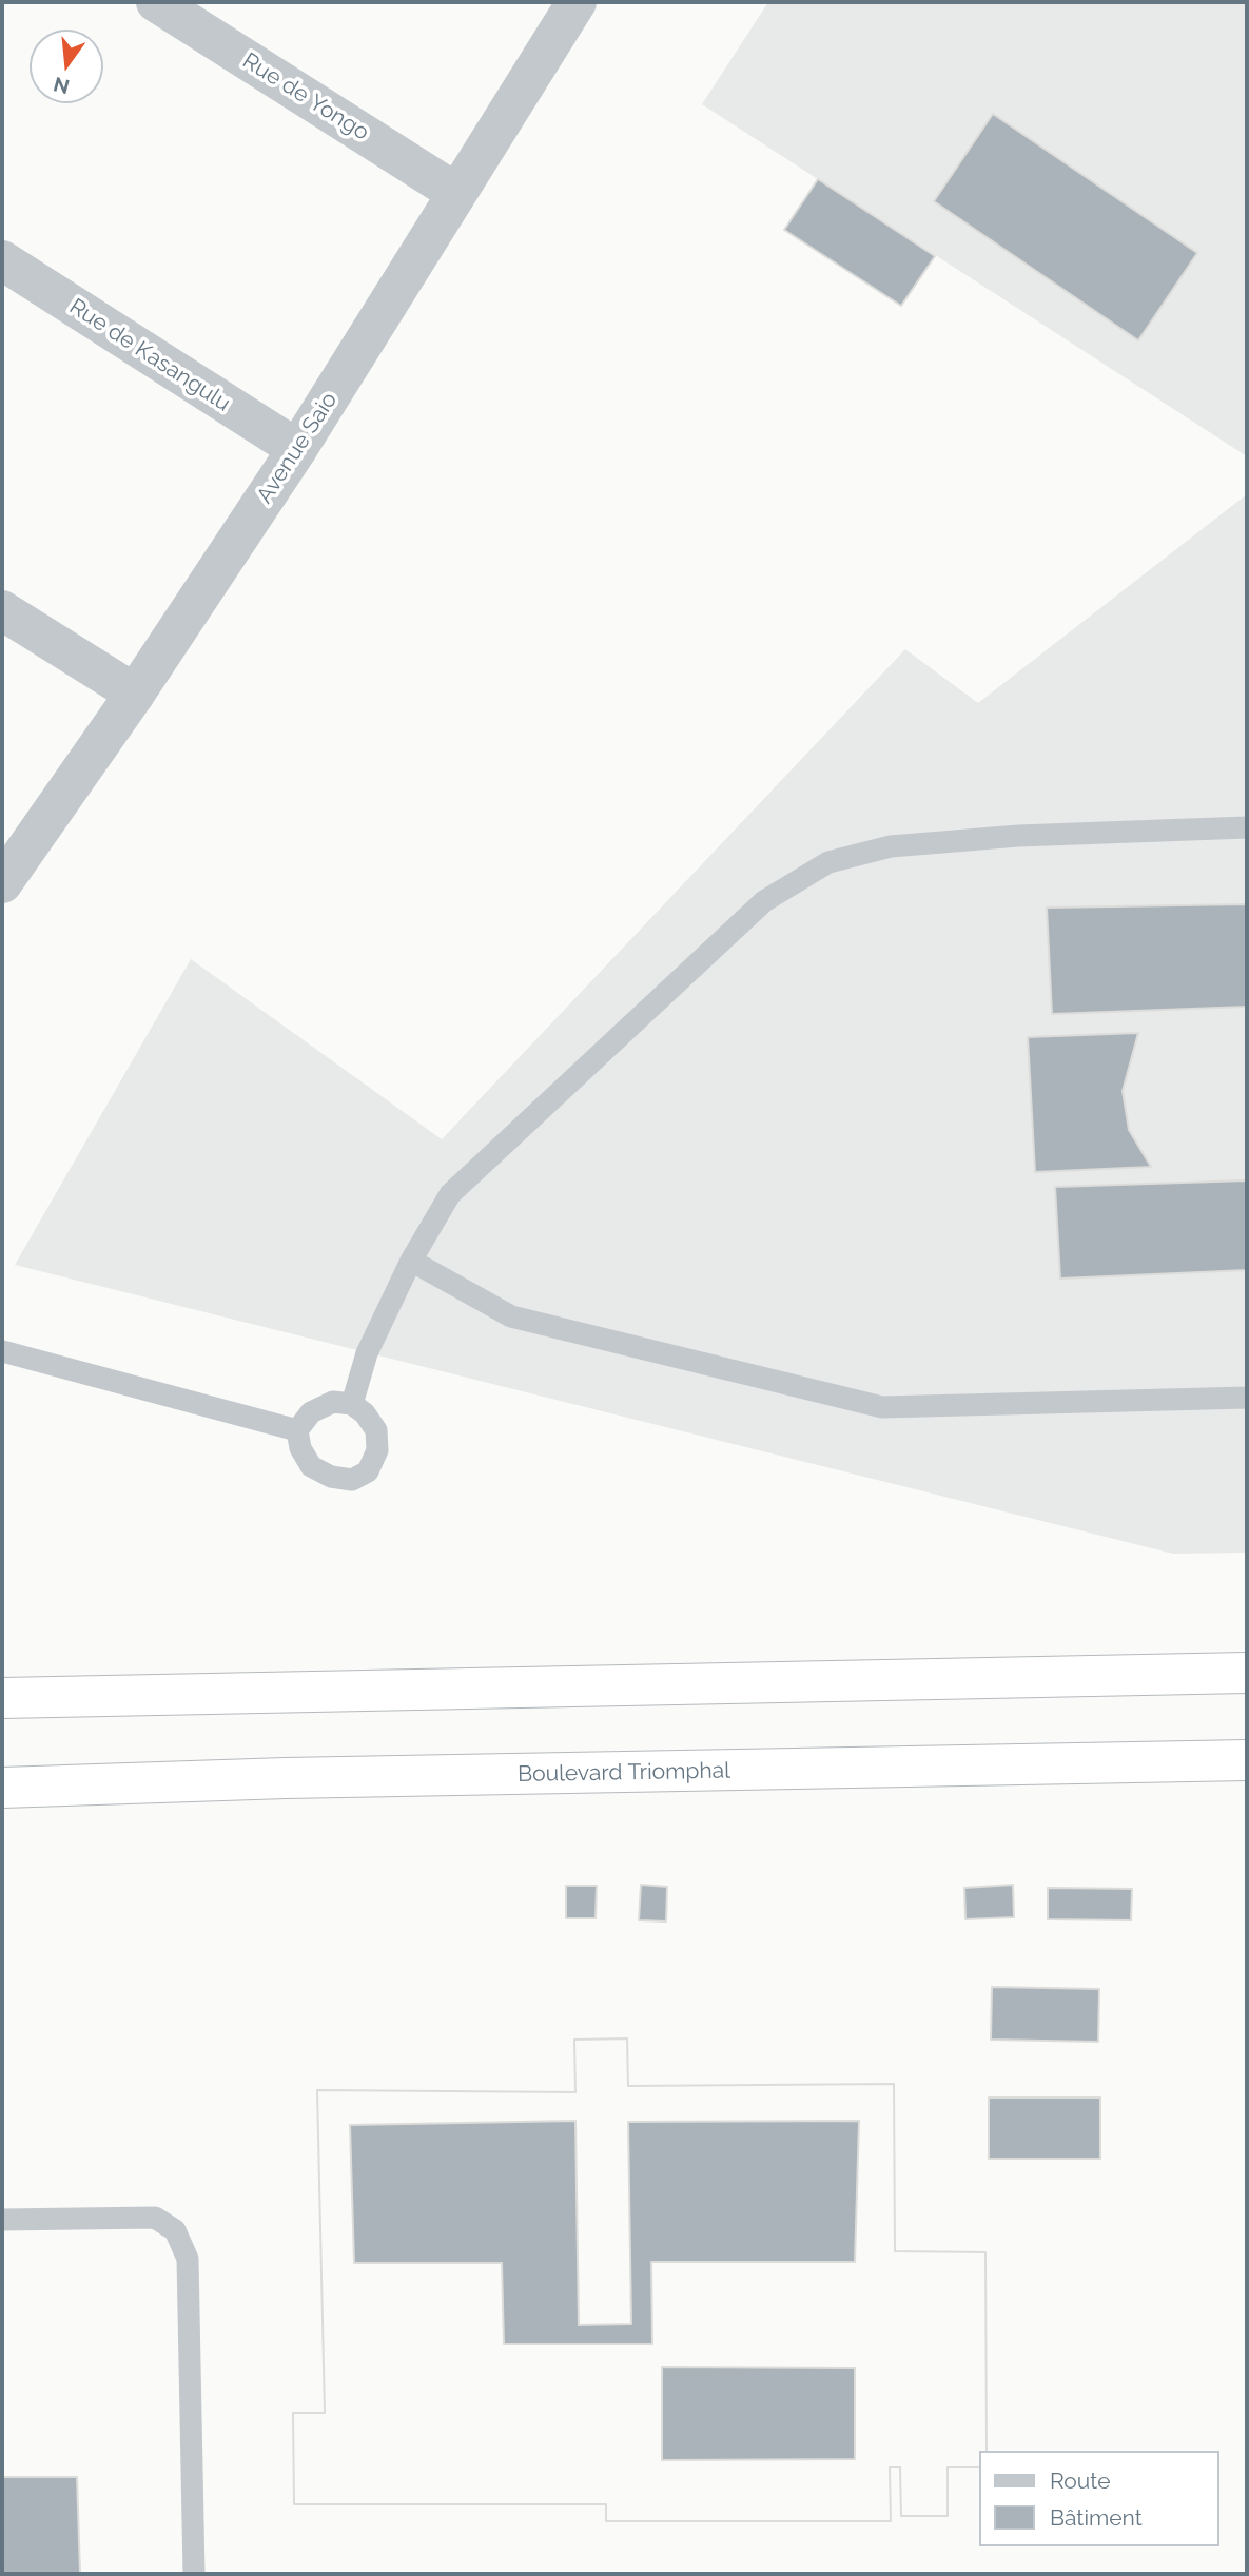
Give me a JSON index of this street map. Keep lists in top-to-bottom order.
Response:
{
  "streets": {
    "highway": ["Boulevard Triomphal"],
    "street": ["Rue de Yongo", "Rue de Kasangulu", "Avenue Saio"]
  },
  "crossings": [
    ["Rue de Yongo", "Avenue Saio"],
    ["Rue de Kasangulu", "Avenue Saio"]
  ],
  "legend": ["Route", "Bâtiment"],
  "north": "bottom"
}
